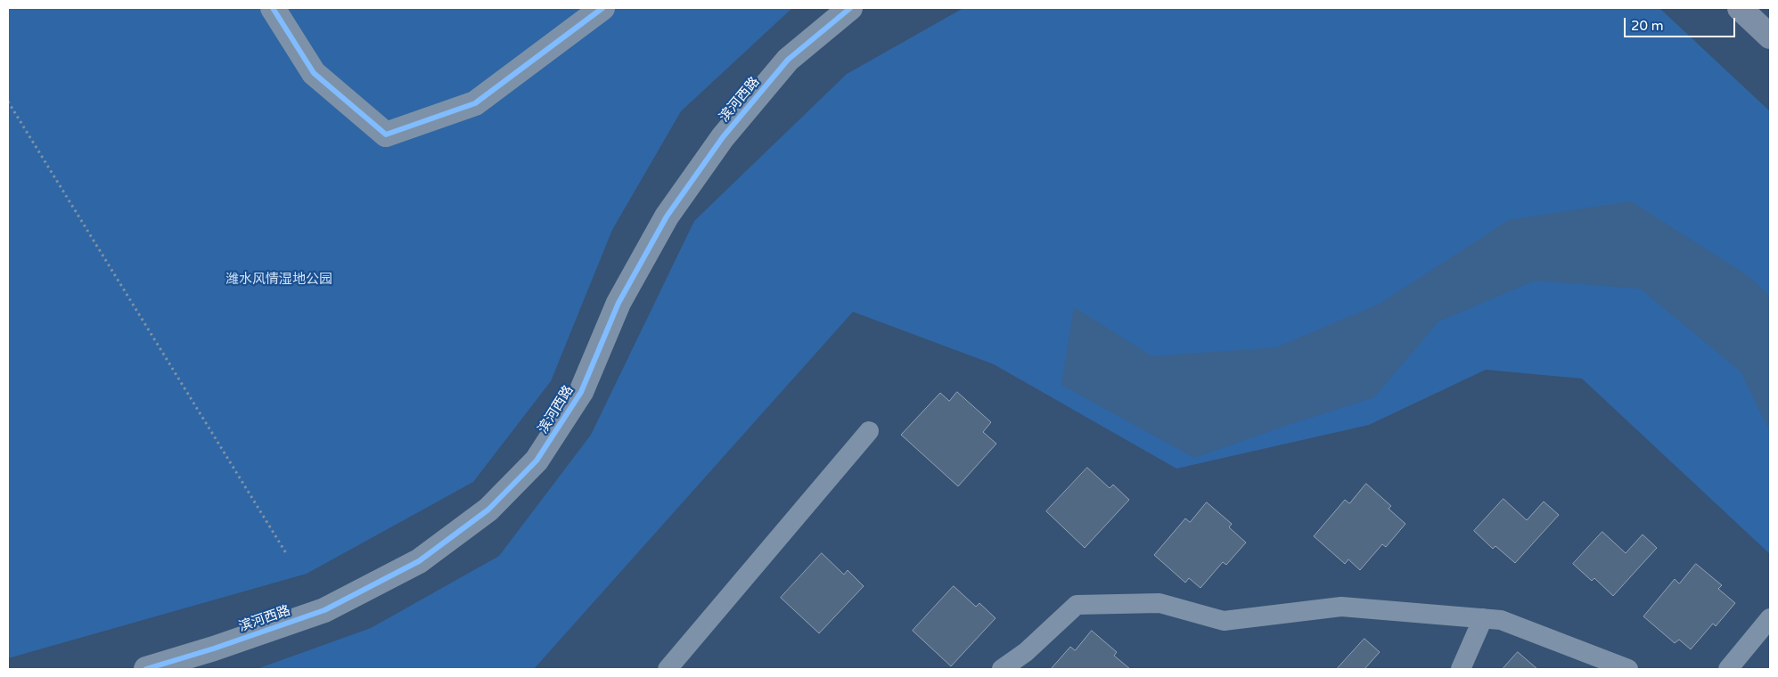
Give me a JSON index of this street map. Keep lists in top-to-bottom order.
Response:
{
  "streets": {
    "street": ["滨河西路"]
  },
  "parks": ["潍水风情湿地公园"],
  "scale_bar": "20 m"
}
